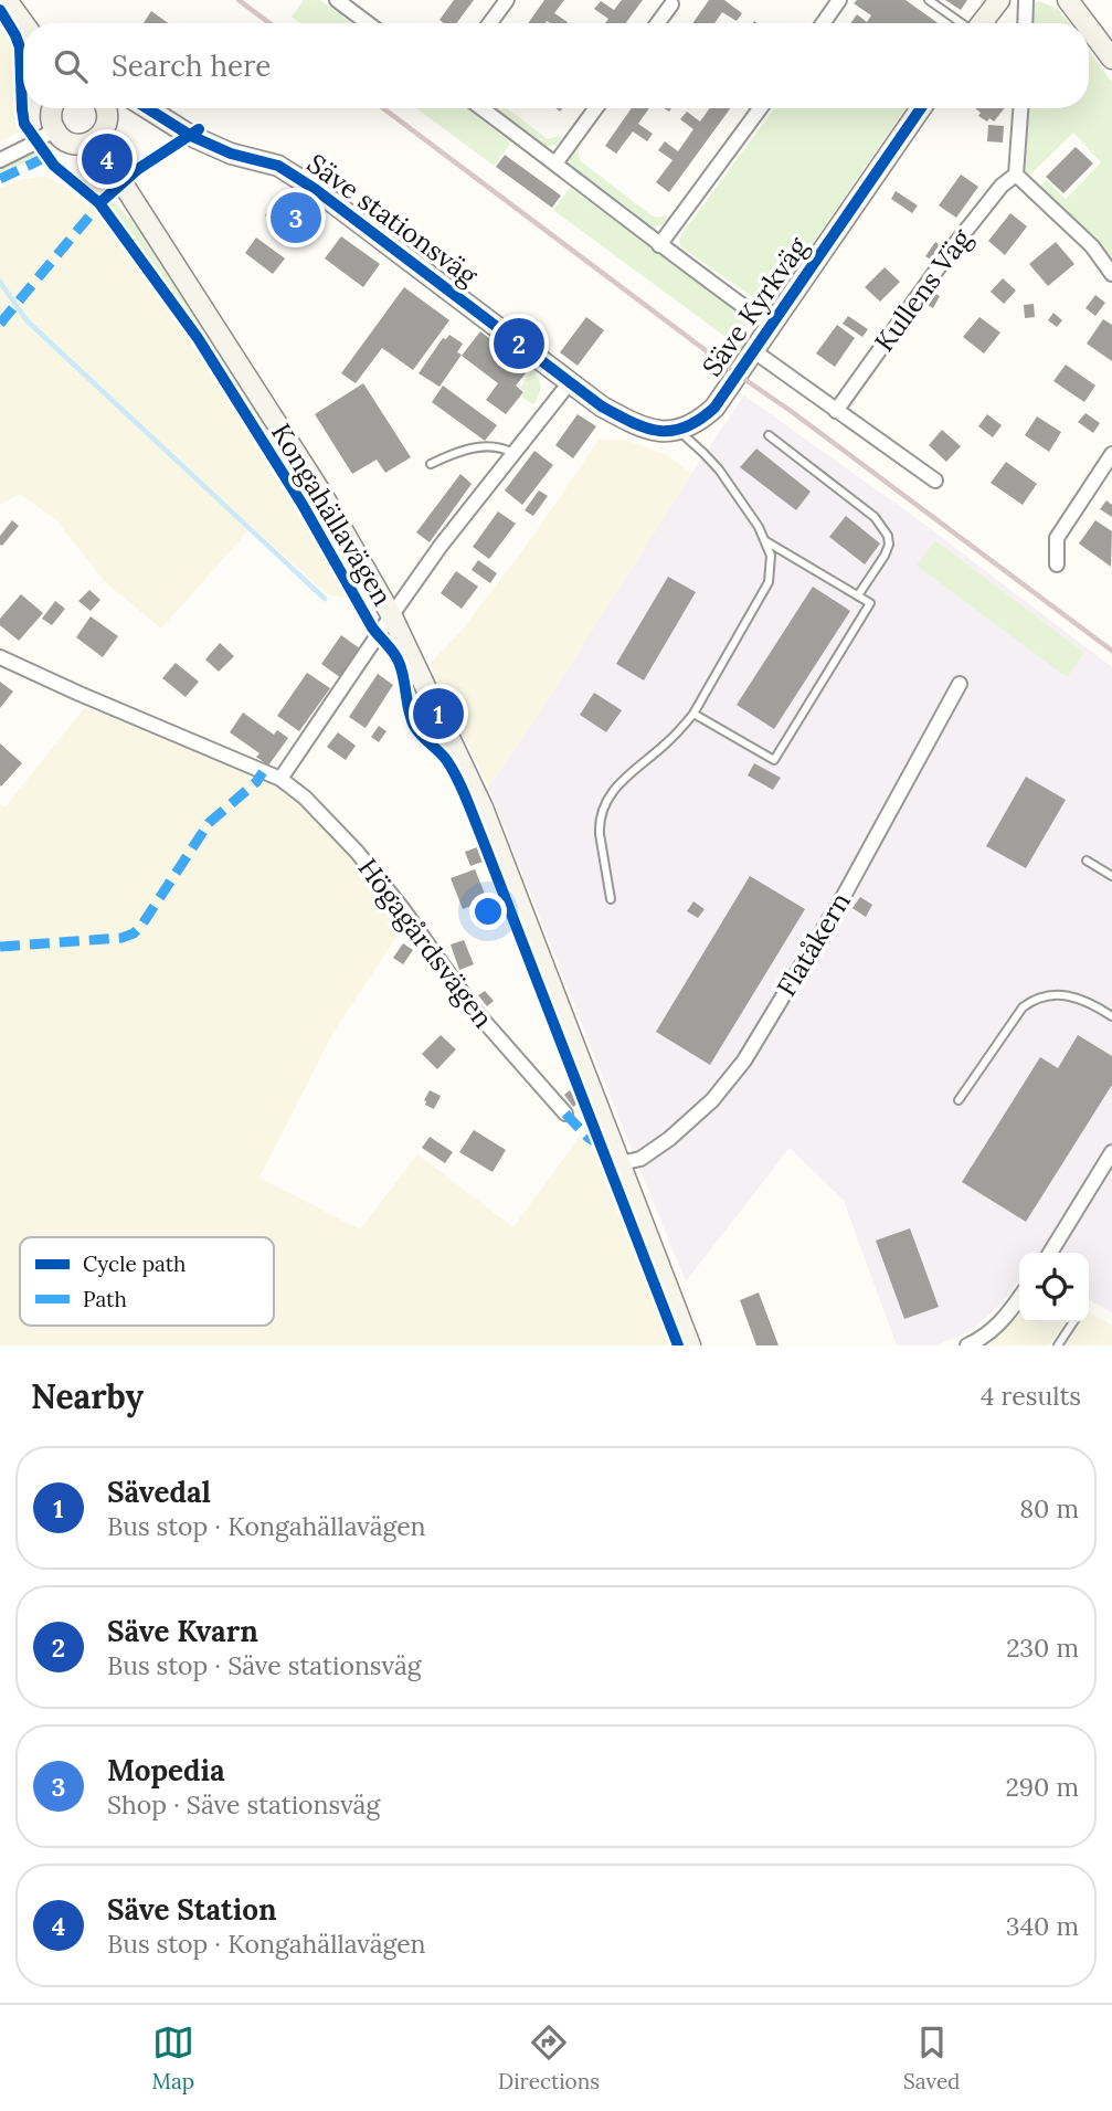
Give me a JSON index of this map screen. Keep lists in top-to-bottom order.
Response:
{
  "streets": {
    "main road": ["Säve stationsväg", "Säve Kyrkväg", "Kongahällavägen"],
    "street": ["Kullens Väg", "Högagårdsvägen", "Flatåkern"]
  },
  "crossings": [
    ["Kongahällavägen", "Flatåkern"]
  ],
  "legend": ["Cycle path", "Path"],
  "page": {
    "search": "Search here",
    "pins": [
      "4",
      "3",
      "2",
      "1"
    ],
    "heading": ["Nearby", "4 results"],
    "list": [
      {
        "mark": "1",
        "name": "Sävedal",
        "note": "Bus stop · Kongahällavägen",
        "value": "80 m"
      },
      {
        "mark": "2",
        "name": "Säve Kvarn",
        "note": "Bus stop · Säve stationsväg",
        "value": "230 m"
      },
      {
        "mark": "3",
        "name": "Mopedia",
        "note": "Shop · Säve stationsväg",
        "value": "290 m"
      },
      {
        "mark": "4",
        "name": "Säve Station",
        "note": "Bus stop · Kongahällavägen",
        "value": "340 m"
      }
    ],
    "nav": ["Map", "Directions", "Saved"]
  }
}
